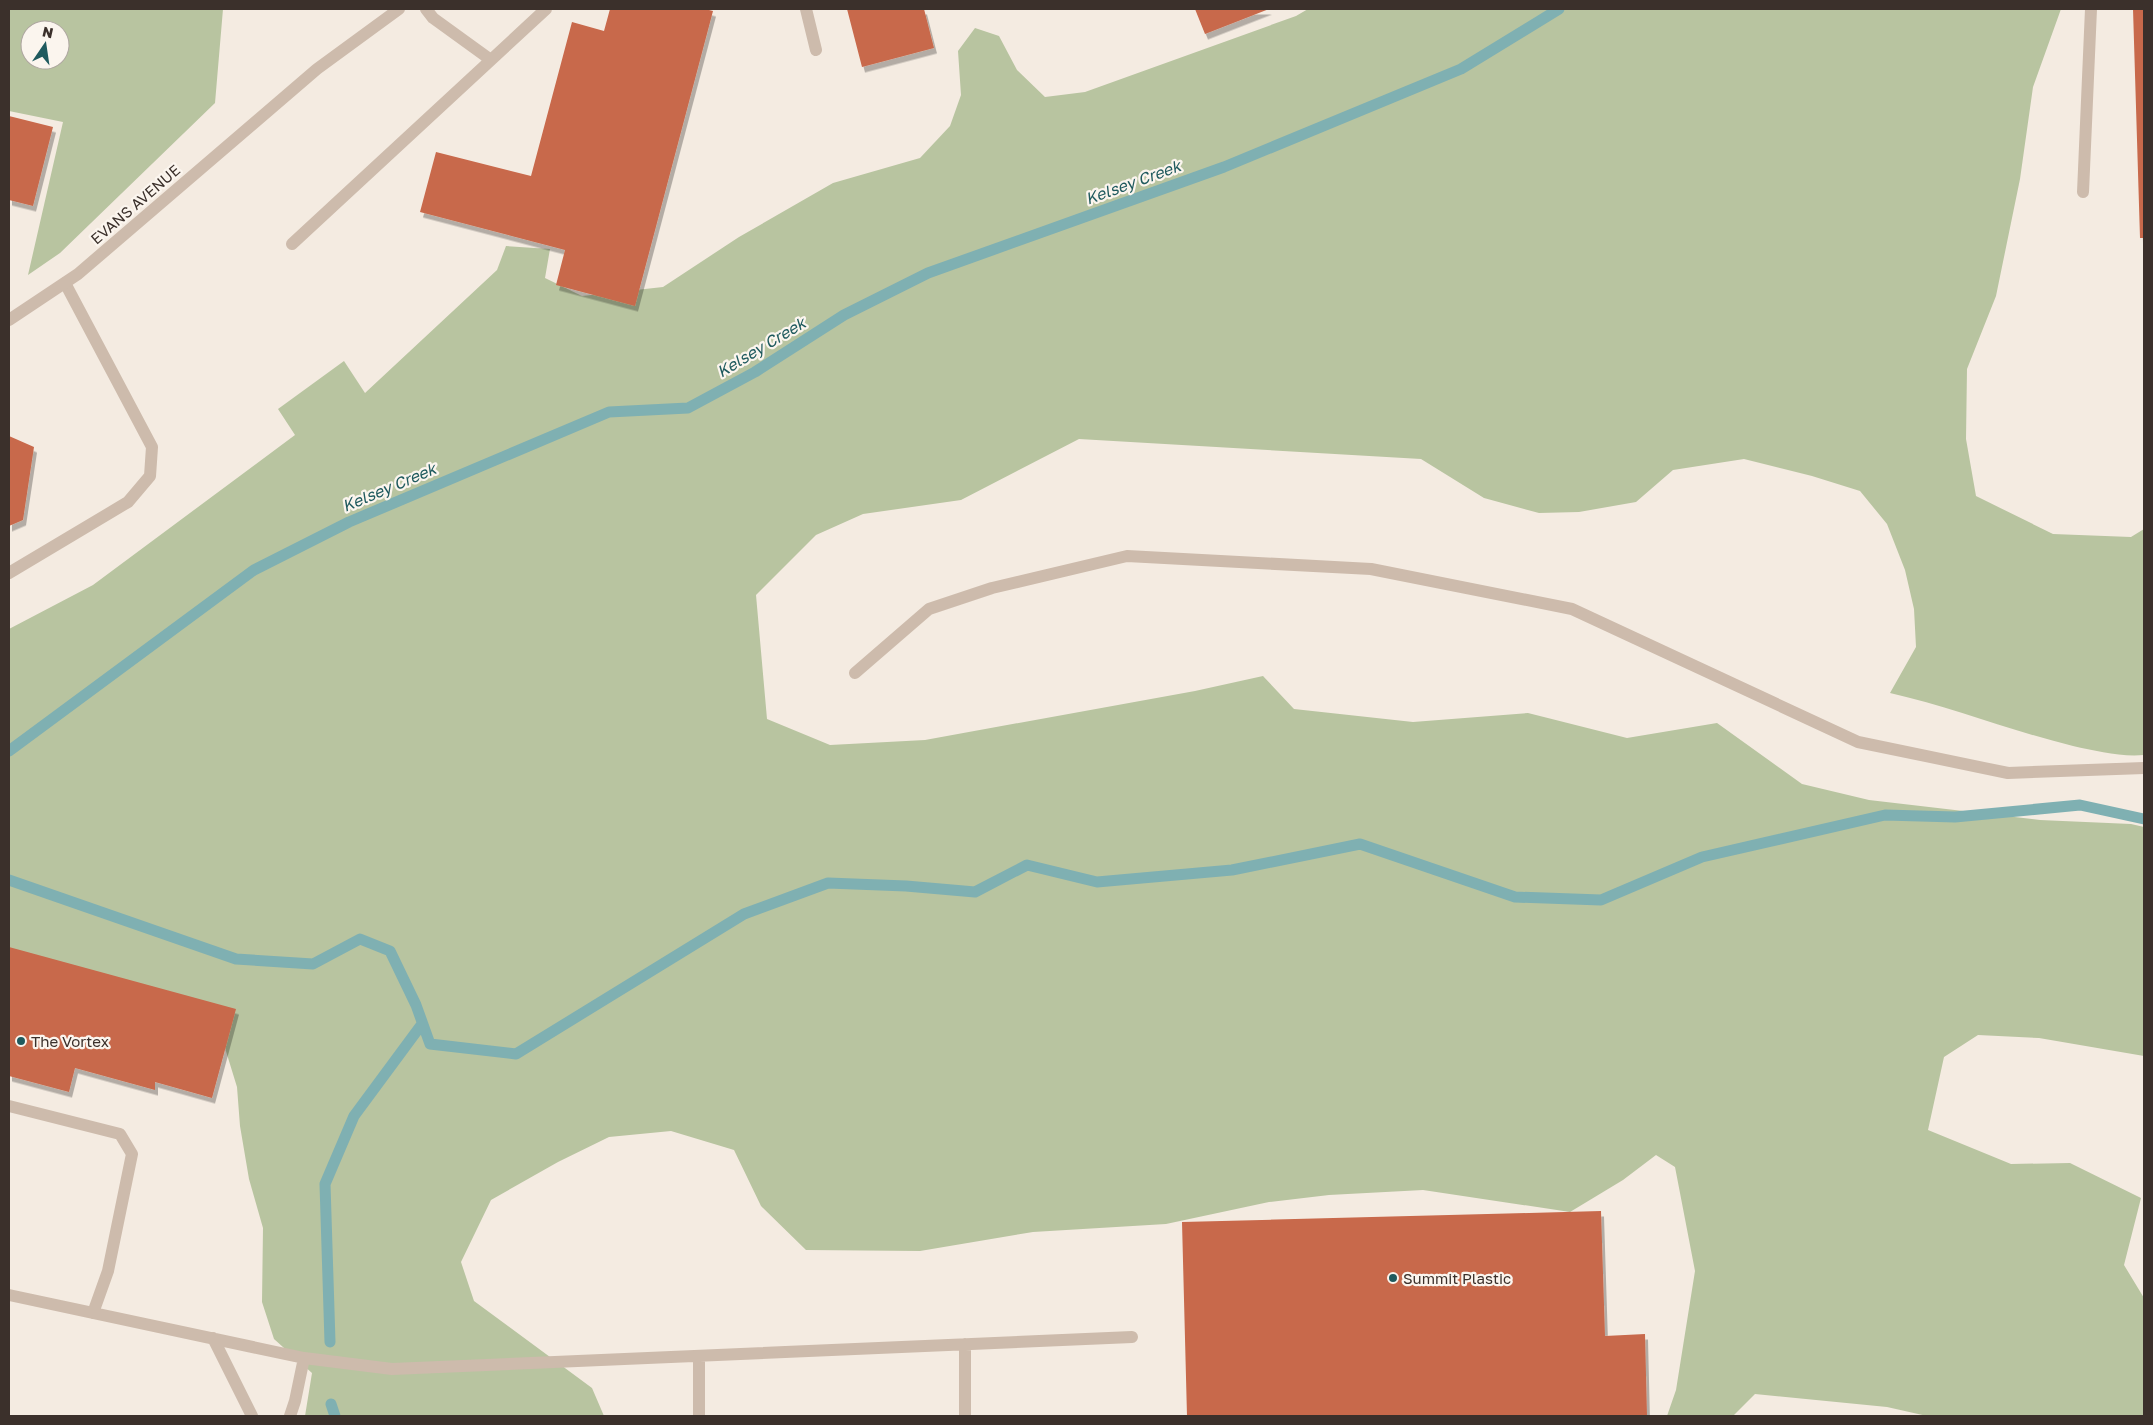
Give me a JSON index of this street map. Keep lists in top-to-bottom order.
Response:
{
  "streets": {
    "street": ["EVANS AVENUE"]
  },
  "water": ["Kelsey Creek"],
  "places": ["The Vortex", "Summit Plastic"],
  "north": "top"
}
